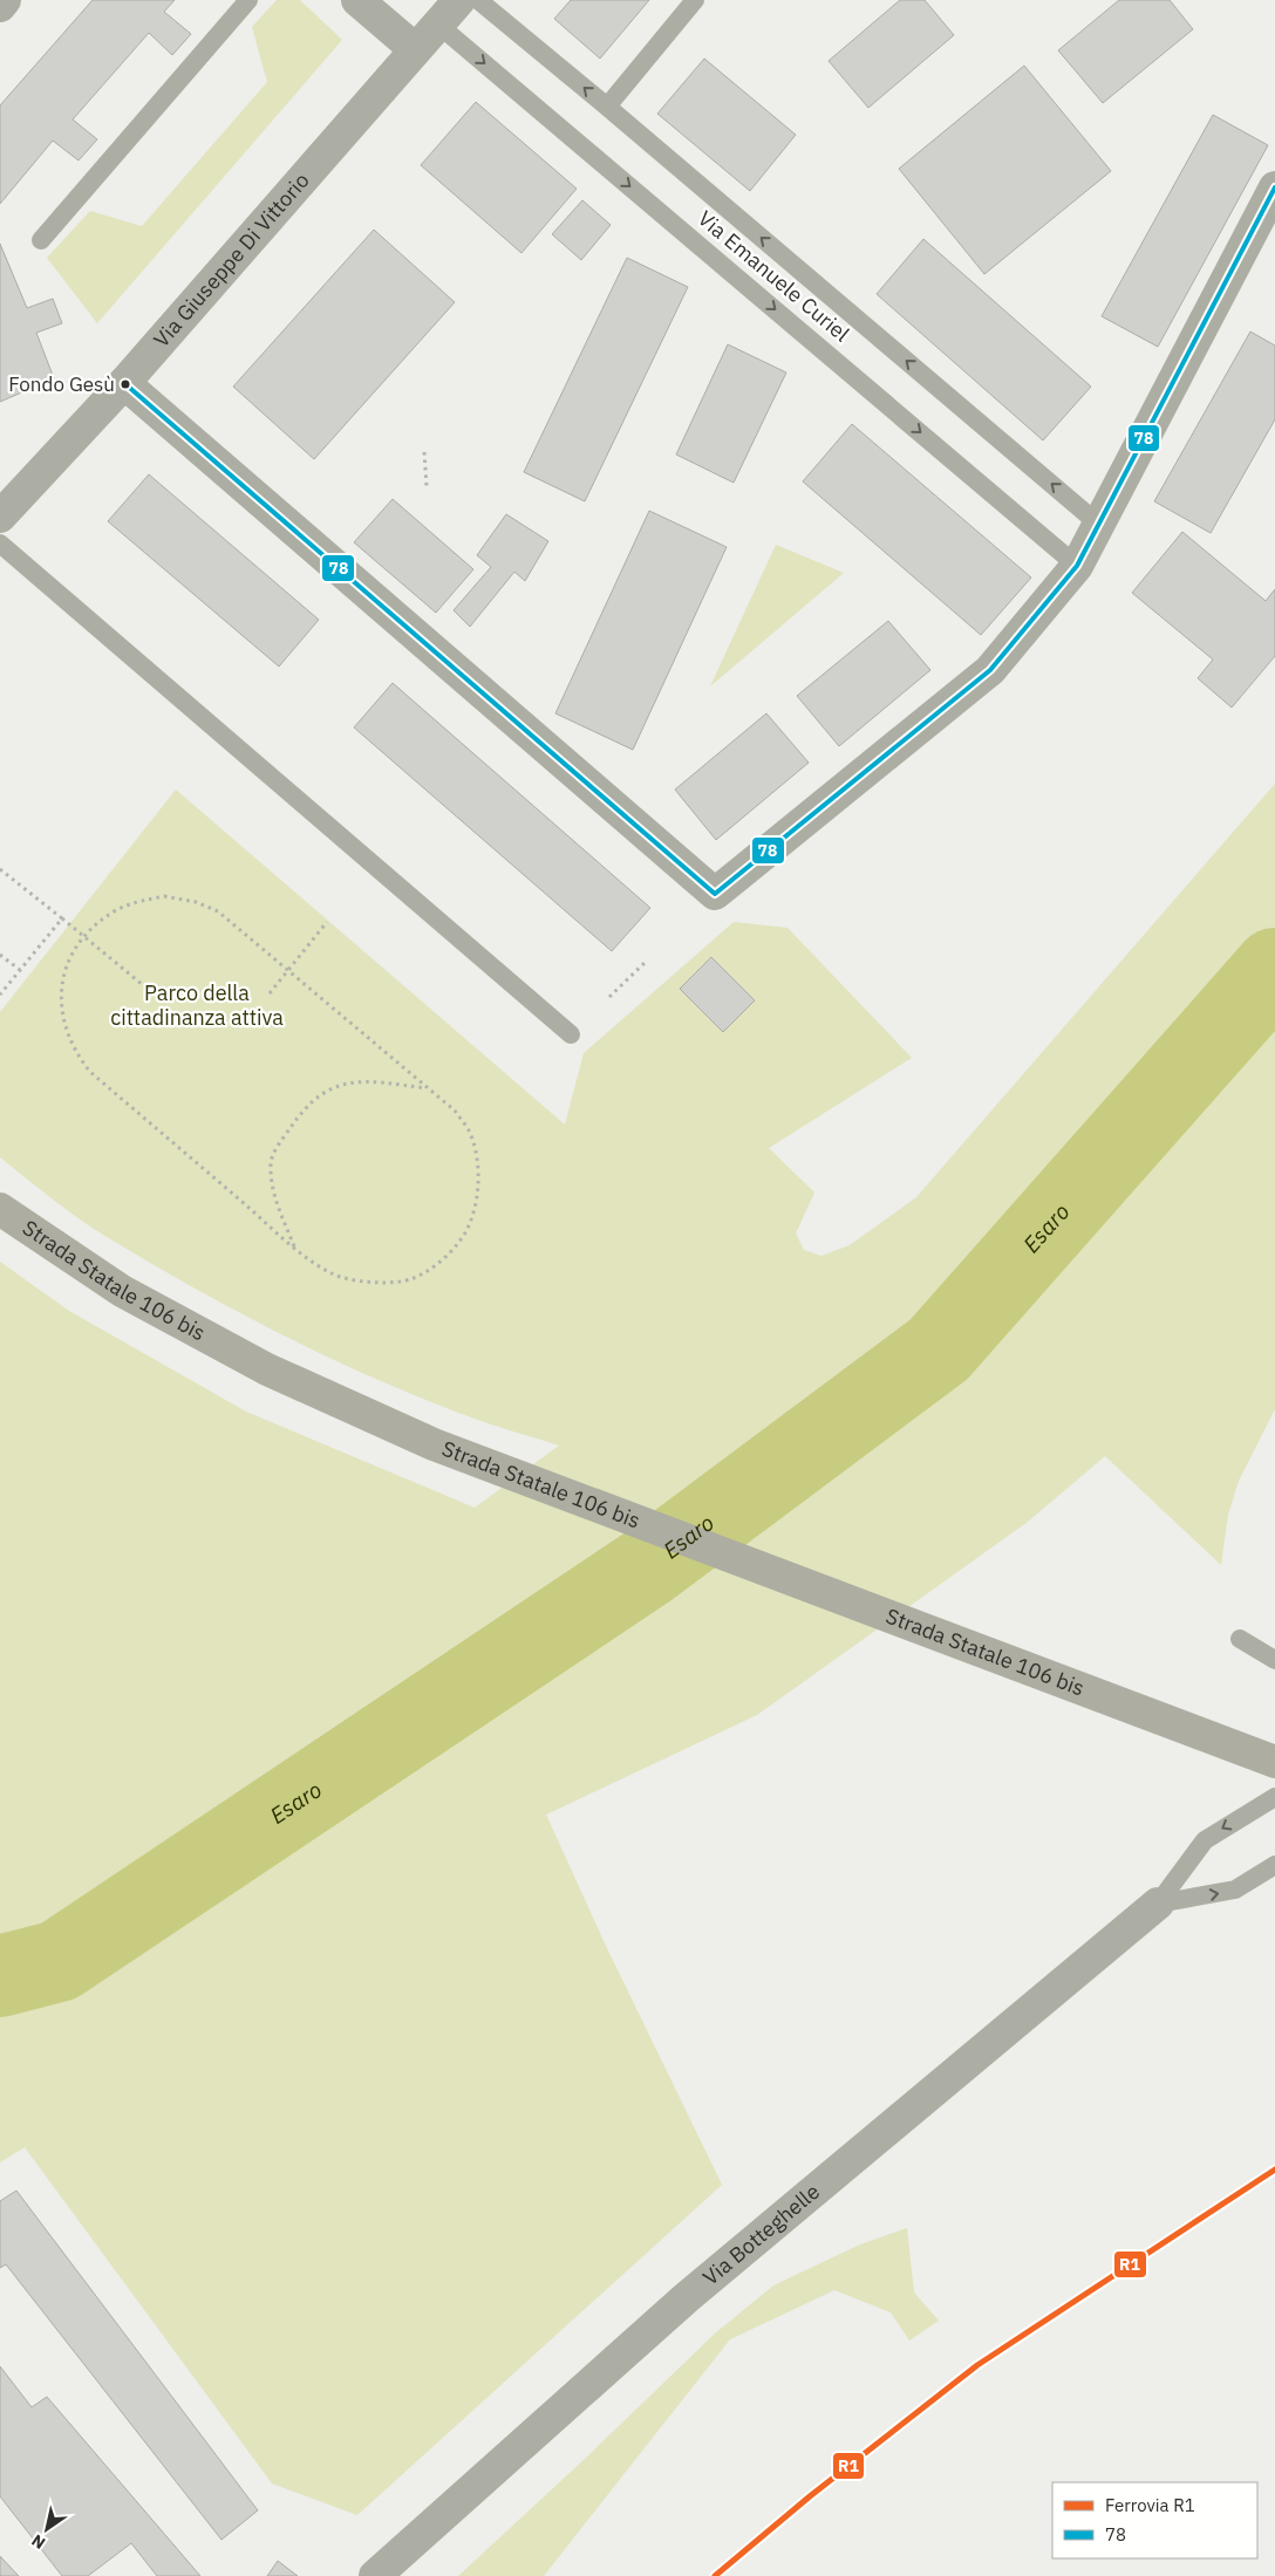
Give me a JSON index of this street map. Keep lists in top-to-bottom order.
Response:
{
  "streets": {
    "main road": ["Strada Statale 106 bis"],
    "street": ["Via Giuseppe Di Vittorio", "Via Botteghelle"],
    "lane": ["Via Emanuele Curiel"]
  },
  "crossings": [
    ["Via Giuseppe Di Vittorio", "Via Emanuele Curiel"]
  ],
  "water": ["Esaro"],
  "parks": ["Parco della cittadinanza attiva"],
  "places": ["Fondo Gesù"],
  "lines": ["transit line 78", "rail line R1"],
  "legend": ["Ferrovia R1", "78"],
  "north": "bottom left"
}
